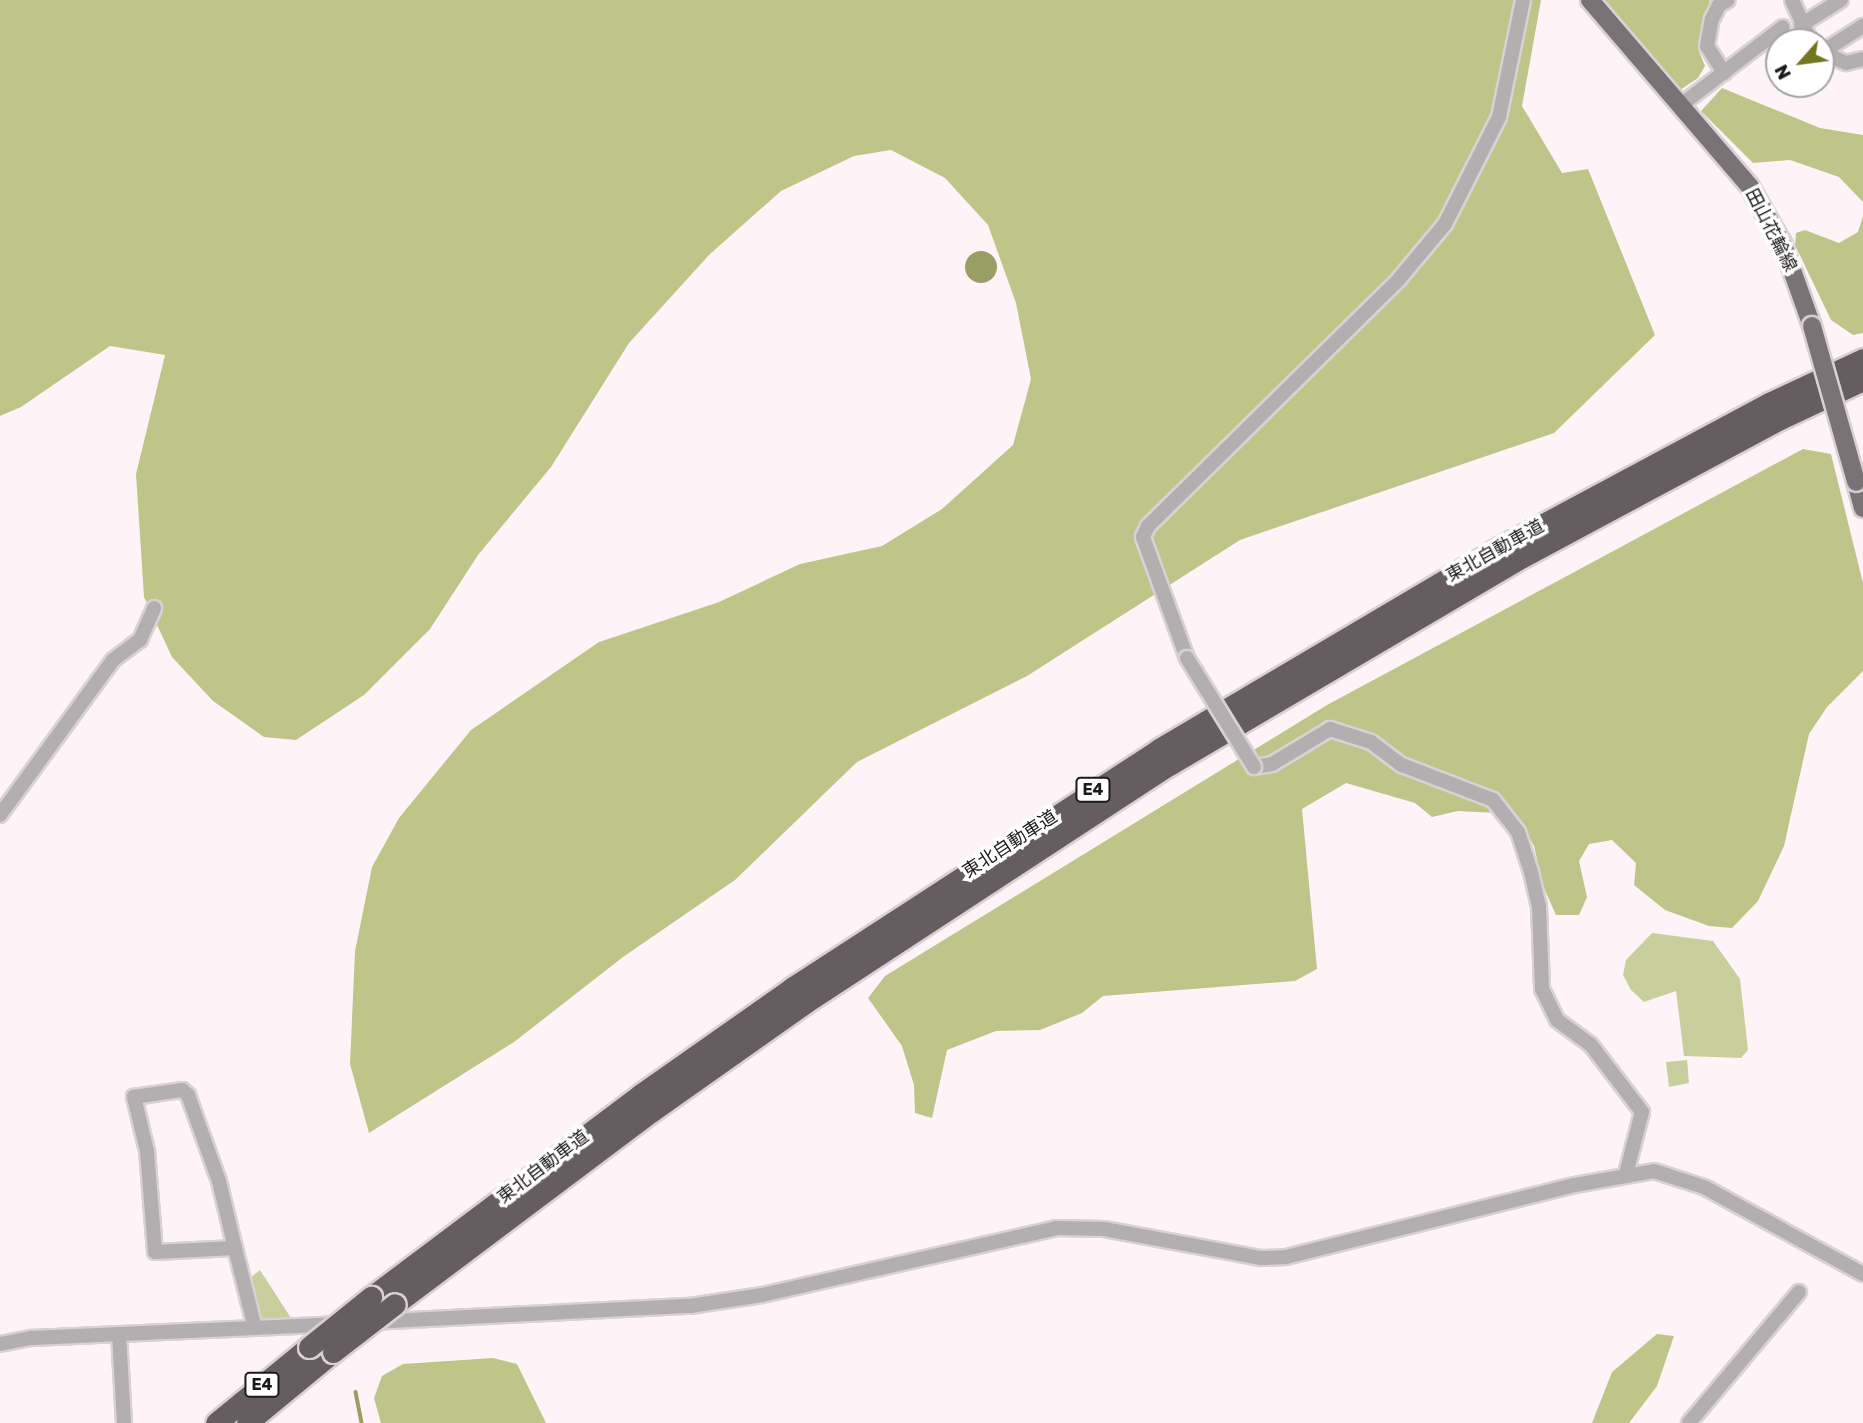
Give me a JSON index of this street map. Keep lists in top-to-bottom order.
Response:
{
  "streets": {
    "highway": ["東北自動車道", "E4"],
    "main road": ["田山花輪線"]
  },
  "north": "bottom left"
}
